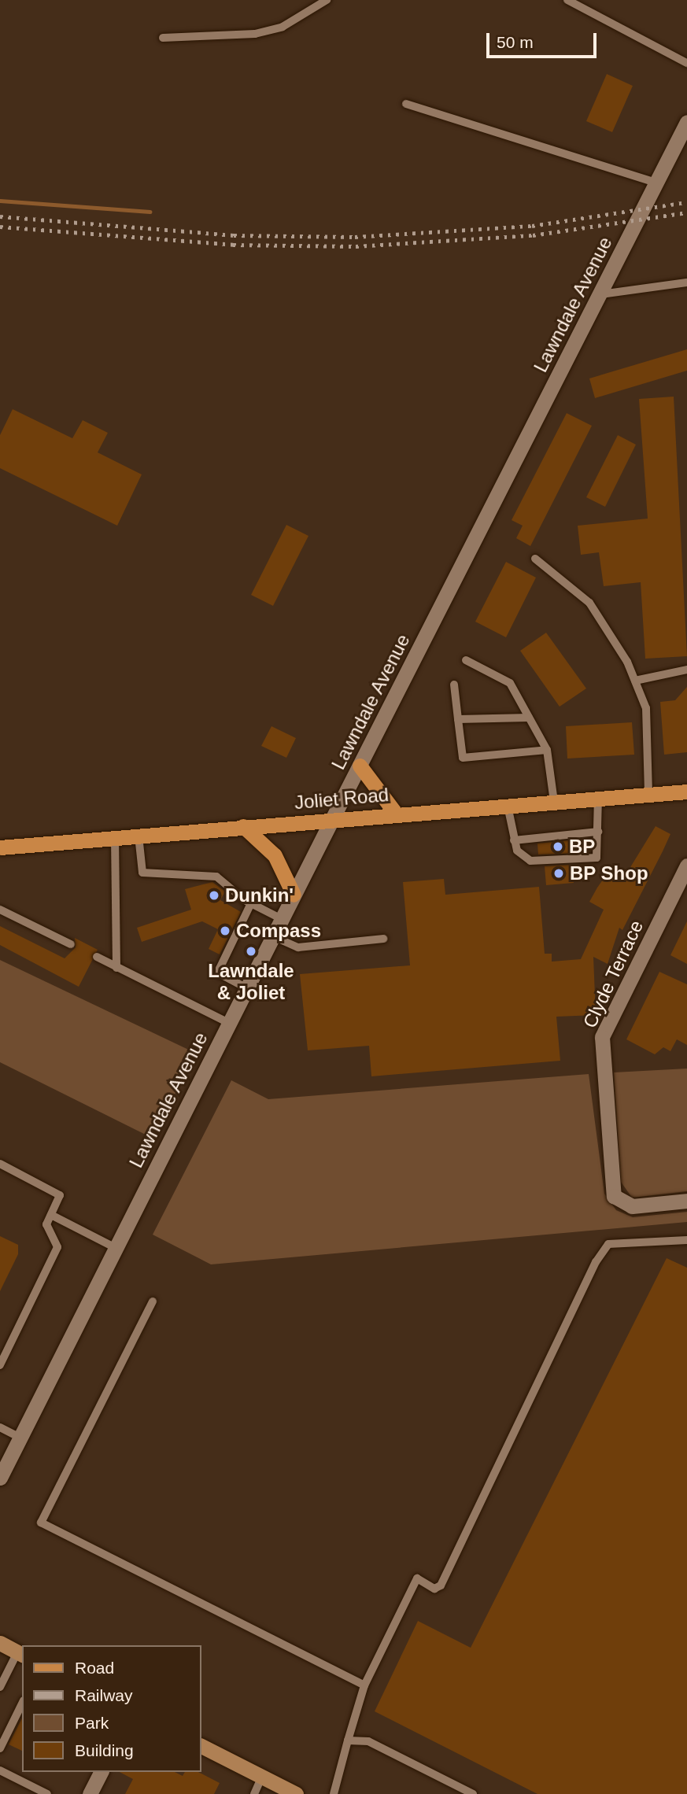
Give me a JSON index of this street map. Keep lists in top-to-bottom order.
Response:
{
  "streets": {
    "main road": ["Joliet Road"],
    "street": ["Lawndale Avenue", "Clyde Terrace"]
  },
  "crossings": [
    ["Lawndale Avenue", "Joliet Road"]
  ],
  "places": [
    "BP",
    "BP Shop",
    "Dunkin'",
    "Compass",
    "Lawndale & Joliet"
  ],
  "legend": [
    "Road",
    "Railway",
    "Park",
    "Building"
  ],
  "scale_bar": "50 m"
}
